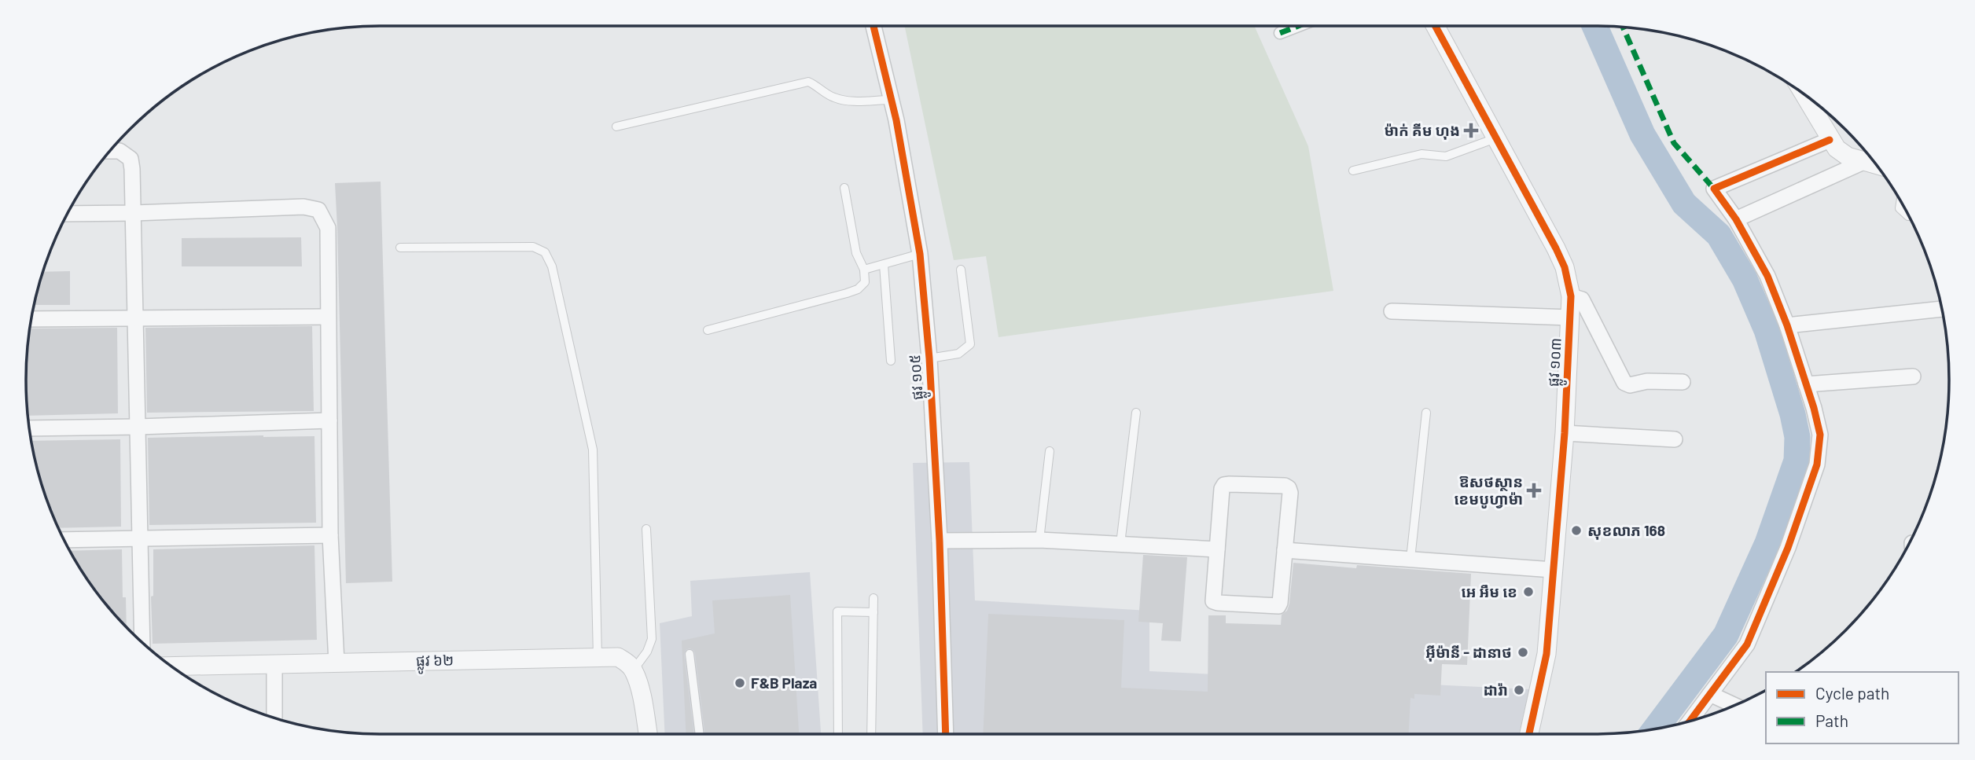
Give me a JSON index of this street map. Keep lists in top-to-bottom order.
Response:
{
  "streets": {
    "street": ["ផ្លូវ ១០៣", "ផ្លូវ ១០៥", "ផ្លូវ ៦២"]
  },
  "places": {
    "health": ["ម៉ាក់ គីម ហុង", "ឱសថស្ថាន ខេមបូហ្វាម៉ា"],
    "other": [
      "សុខលាភ 168",
      "អេ អឹម ខេ",
      "អ៊ីម៉ានី - ដានាថ",
      "F&B Plaza",
      "ដារ៉ា"
    ]
  },
  "legend": ["Cycle path", "Path"]
}
